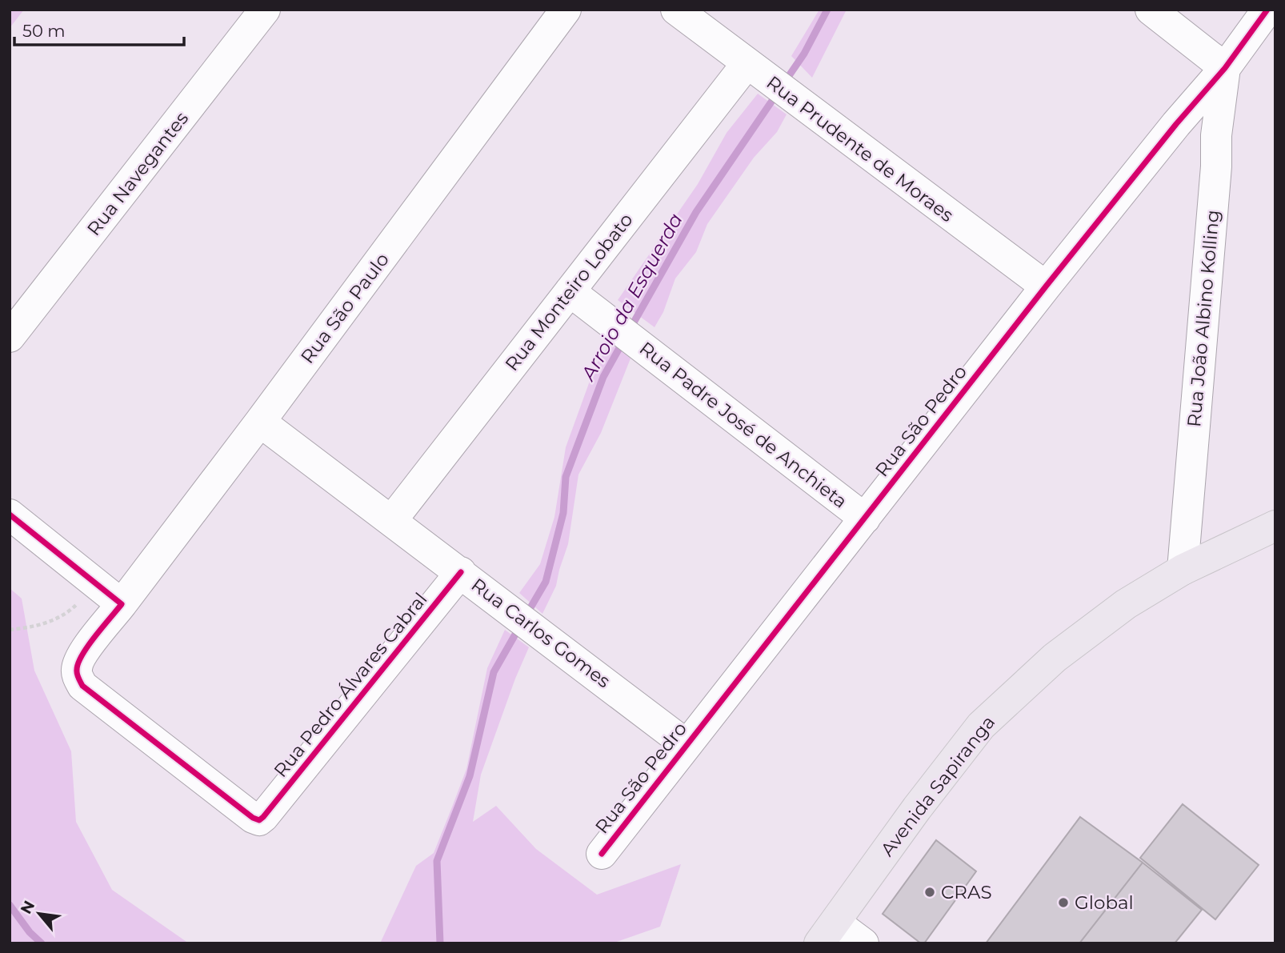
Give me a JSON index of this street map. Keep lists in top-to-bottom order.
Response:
{
  "streets": {
    "main road": ["Avenida Sapiranga"],
    "street": [
      "Rua Prudente de Moraes",
      "Rua Navegantes",
      "Rua Monteiro Lobato",
      "Rua São Paulo",
      "Rua João Albino Kolling",
      "Rua São Pedro",
      "Rua Padre José de Anchieta",
      "Rua Carlos Gomes",
      "Rua Pedro Álvares Cabral"
    ]
  },
  "crossings": [
    ["Rua Prudente de Moraes", "Rua Monteiro Lobato"],
    ["Rua Prudente de Moraes", "Rua São Pedro"],
    ["Rua Monteiro Lobato", "Rua Padre José de Anchieta"],
    ["Rua Monteiro Lobato", "Rua Carlos Gomes"],
    ["Rua São Paulo", "Rua Carlos Gomes"],
    ["Rua São Paulo", "Rua Pedro Álvares Cabral"],
    ["Rua João Albino Kolling", "Rua São Pedro"],
    ["Rua João Albino Kolling", "Avenida Sapiranga"],
    ["Rua São Pedro", "Rua Padre José de Anchieta"],
    ["Rua São Pedro", "Rua Carlos Gomes"],
    ["Rua Carlos Gomes", "Rua Pedro Álvares Cabral"]
  ],
  "water": ["Arroio da Esquerda"],
  "places": ["CRAS", "Global"],
  "scale_bar": "50 m",
  "north": "top left"
}
